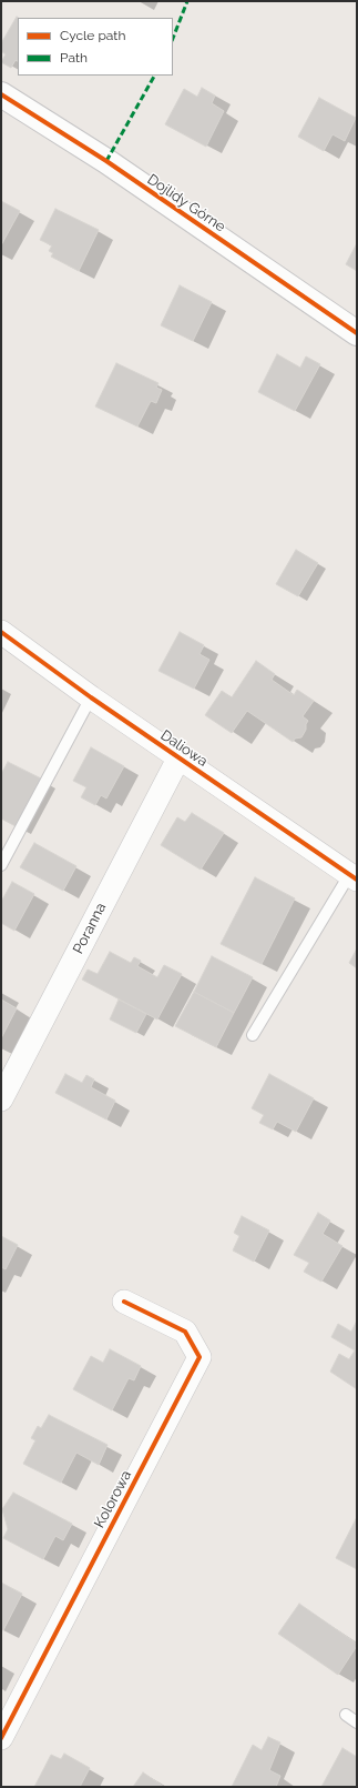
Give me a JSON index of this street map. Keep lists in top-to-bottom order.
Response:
{
  "streets": {
    "street": [
      "Dojlidy Górne",
      "Daliowa",
      "Poranna",
      "Kolorowa"
    ]
  },
  "crossings": [
    ["Daliowa", "Poranna"]
  ],
  "legend": ["Cycle path", "Path"]
}
